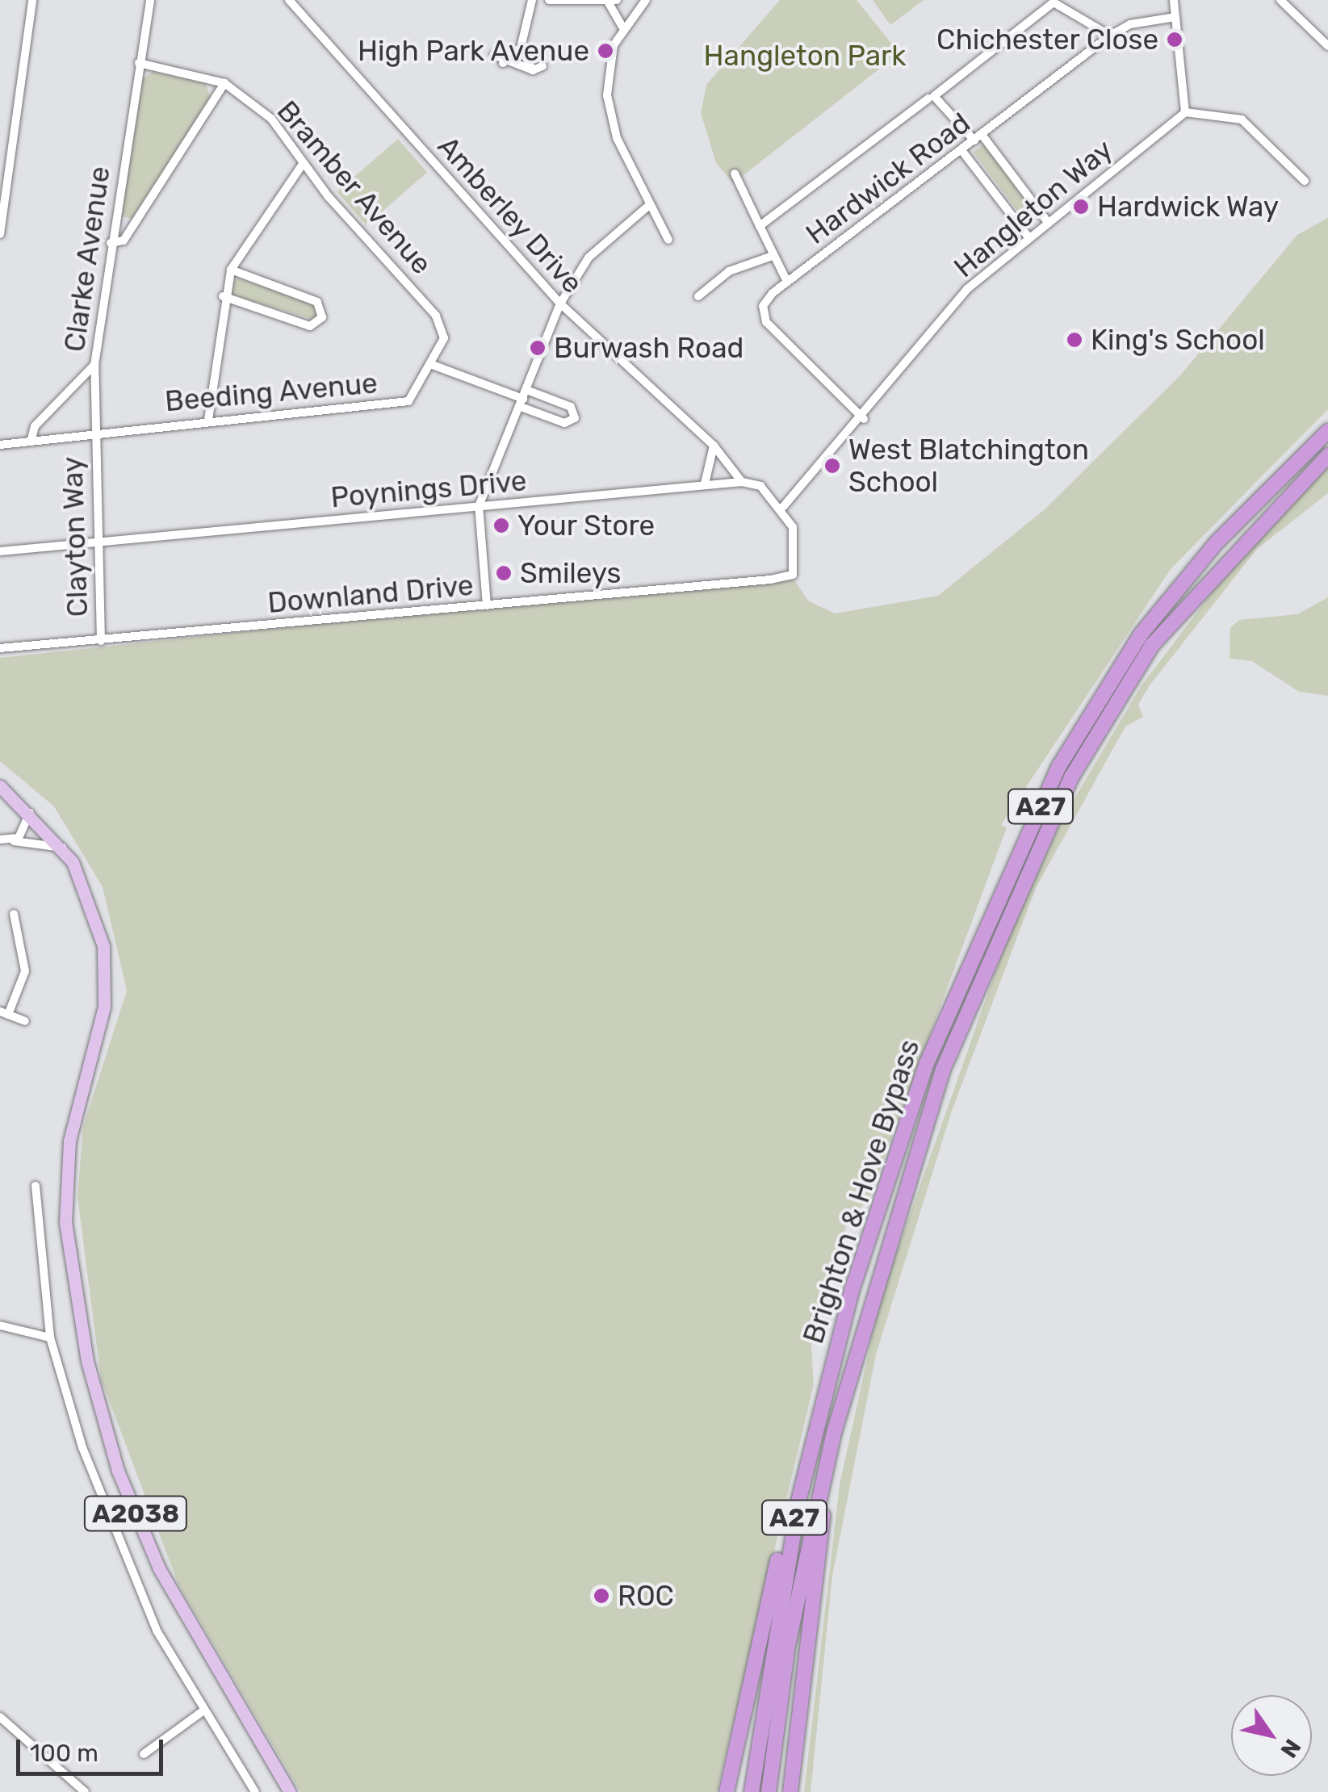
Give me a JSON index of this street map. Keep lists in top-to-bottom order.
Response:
{
  "streets": {
    "highway": ["A27", "Brighton & Hove Bypass"],
    "main road": ["A2038"],
    "street": [
      "Hardwick Road",
      "Bramber Avenue",
      "Hangleton Way",
      "Amberley Drive",
      "Clarke Avenue",
      "Beeding Avenue",
      "Poynings Drive",
      "Clayton Way",
      "Downland Drive"
    ]
  },
  "crossings": [
    ["Hardwick Road", "Hangleton Way"],
    ["Bramber Avenue", "Clarke Avenue"],
    ["Bramber Avenue", "Beeding Avenue"],
    ["Hangleton Way", "Downland Drive"],
    ["Amberley Drive", "Poynings Drive"],
    ["Clarke Avenue", "Beeding Avenue"],
    ["Clarke Avenue", "Clayton Way"],
    ["Beeding Avenue", "Clayton Way"],
    ["Poynings Drive", "Clayton Way"],
    ["Clayton Way", "Downland Drive"],
    ["A27", "Brighton & Hove Bypass"]
  ],
  "parks": ["Hangleton Park"],
  "places": [
    "Chichester Close",
    "High Park Avenue",
    "Hardwick Way",
    "King's School",
    "Burwash Road",
    "West Blatchington School",
    "Your Store",
    "Smileys",
    "ROC"
  ],
  "scale_bar": "100 m",
  "north": "bottom right"
}
